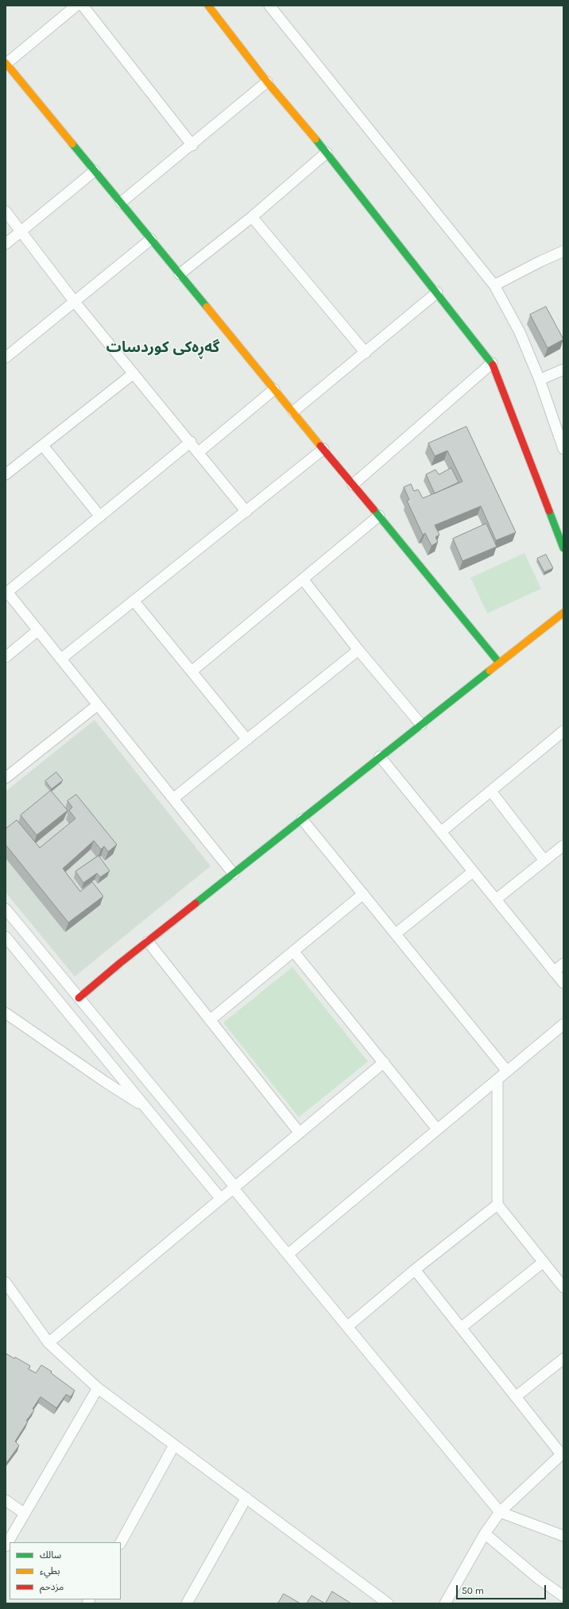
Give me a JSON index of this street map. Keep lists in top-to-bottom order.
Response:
{
  "districts": ["گەڕەکی کوردسات"],
  "legend": ["سالك", "بطيء", "مزدحم"],
  "scale_bar": "50 m"
}
